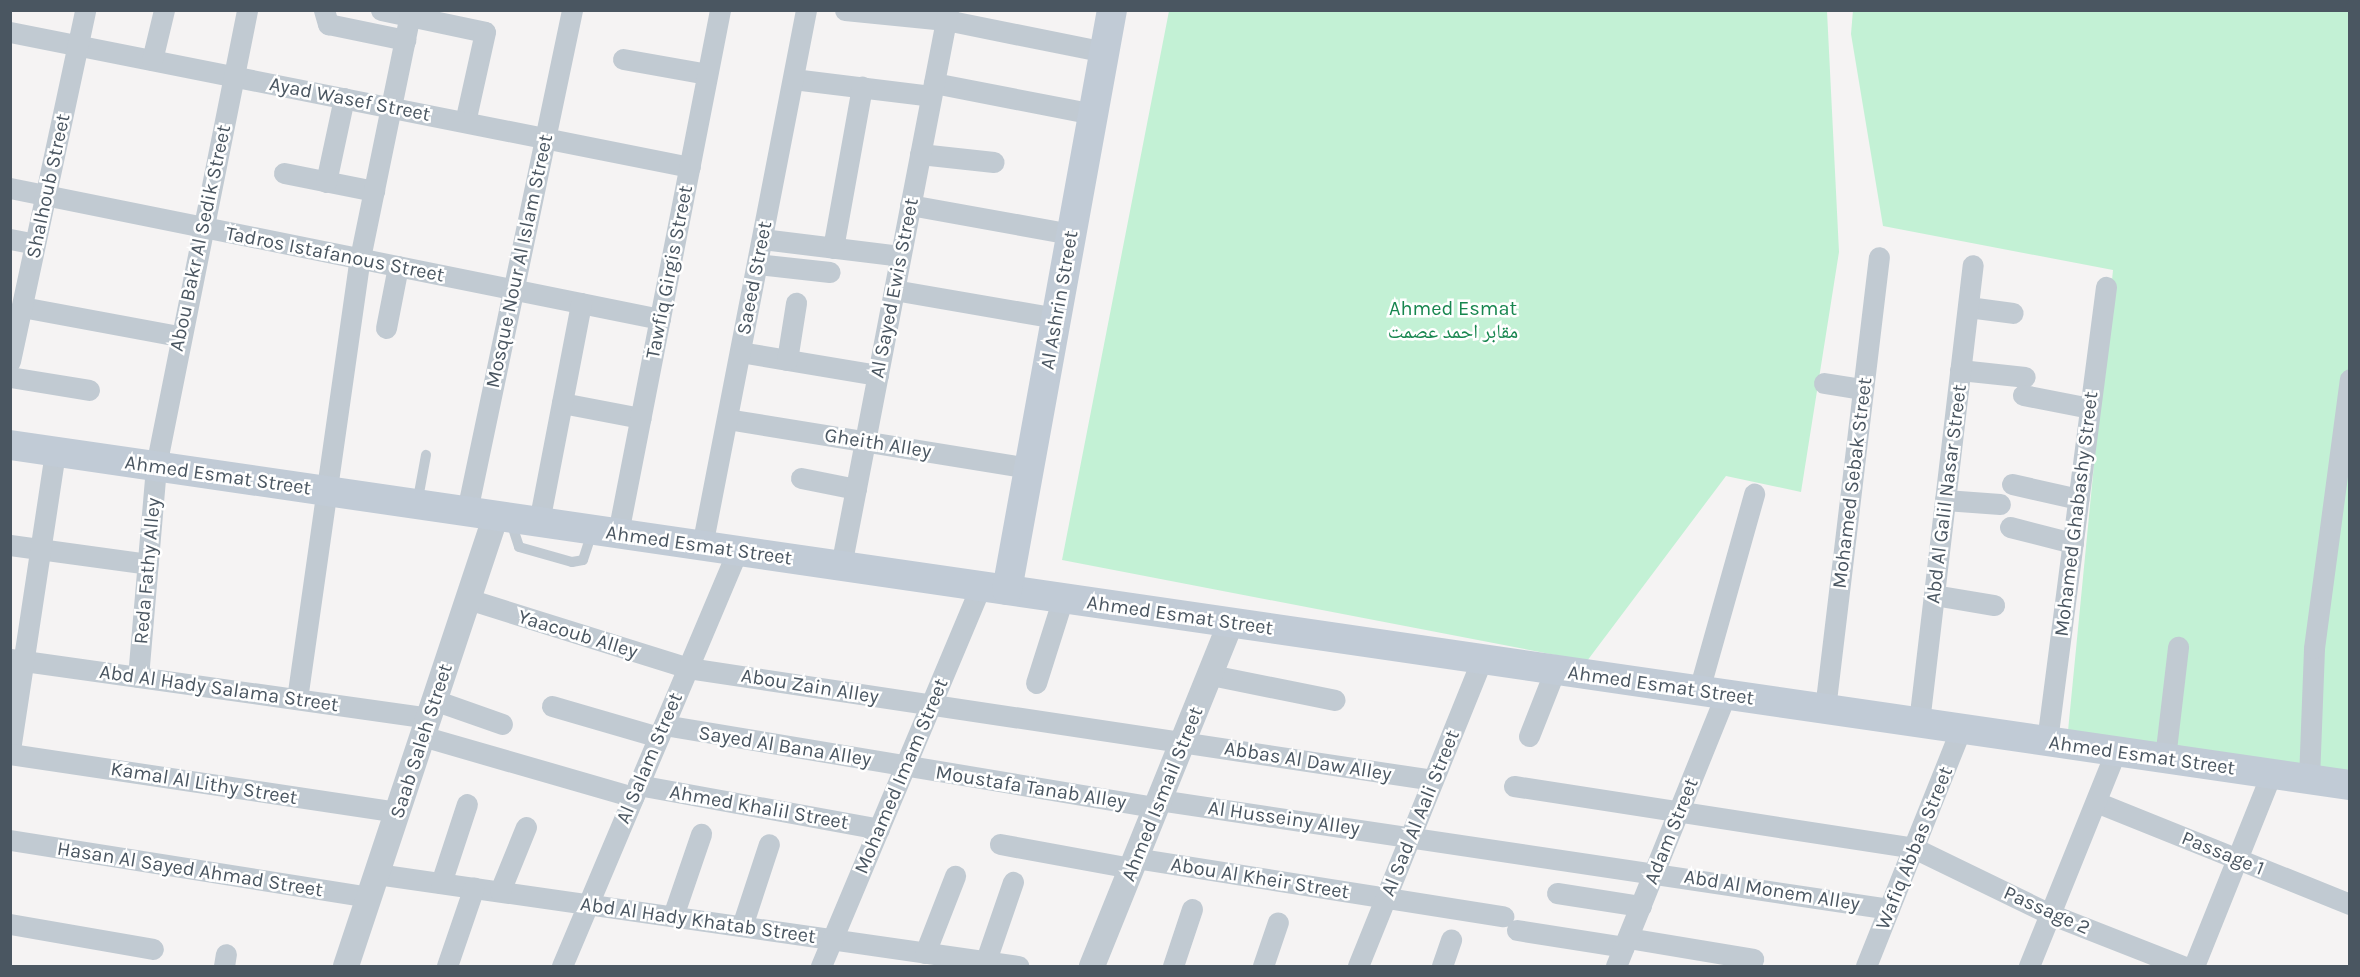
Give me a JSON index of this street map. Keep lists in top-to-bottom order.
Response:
{
  "streets": {
    "main road": ["Al Ashrin Street", "Ahmed Esmat Street"],
    "street": [
      "Ayad Wasef Street",
      "Shalhoub Street",
      "Abou Bakr Al Sedik Street",
      "Tadros Istafanous Street",
      "Mosque Nour Al Islam Street",
      "Tawfiq Girgis Street",
      "Saeed Street",
      "Al Sayed Ewis Street",
      "Gheith Alley",
      "Mohamed Sebak Street",
      "Abd Al Galil Nasar Street",
      "Mohamed Ghabashy Street",
      "Reda Fathy Alley",
      "Yaacoub Alley",
      "Abou Zain Alley",
      "Abd Al Hady Salama Street",
      "Saab Saleh Street",
      "Sayed Al Bana Alley",
      "Al Salam Street",
      "Abbas Al Daw Alley",
      "Mohamed Imam Street",
      "Kamal Al Lithy Street",
      "Moustafa Tanab Alley",
      "Ahmed Ismail Street",
      "Ahmed Khalil Street",
      "Al Sad Al Aali Street",
      "Al Husseiny Alley",
      "Adam Street",
      "Wafiq Abbas Street",
      "Passage 1",
      "Hasan Al Sayed Ahmad Street",
      "Abou Al Kheir Street",
      "Abd Al Monem Alley",
      "Passage 2",
      "Abd Al Hady Khatab Street"
    ]
  },
  "crossings": [
    ["Ayad Wasef Street", "Shalhoub Street"],
    ["Ayad Wasef Street", "Abou Bakr Al Sedik Street"],
    ["Ayad Wasef Street", "Mosque Nour Al Islam Street"],
    ["Ayad Wasef Street", "Tawfiq Girgis Street"],
    ["Shalhoub Street", "Tadros Istafanous Street"],
    ["Abou Bakr Al Sedik Street", "Tadros Istafanous Street"],
    ["Abou Bakr Al Sedik Street", "Ahmed Esmat Street"],
    ["Abou Bakr Al Sedik Street", "Reda Fathy Alley"],
    ["Tadros Istafanous Street", "Mosque Nour Al Islam Street"],
    ["Tadros Istafanous Street", "Tawfiq Girgis Street"],
    ["Mosque Nour Al Islam Street", "Ahmed Esmat Street"],
    ["Mosque Nour Al Islam Street", "Saab Saleh Street"],
    ["Tawfiq Girgis Street", "Ahmed Esmat Street"],
    ["Saeed Street", "Gheith Alley"],
    ["Saeed Street", "Ahmed Esmat Street"],
    ["Al Sayed Ewis Street", "Gheith Alley"],
    ["Al Sayed Ewis Street", "Ahmed Esmat Street"],
    ["Al Ashrin Street", "Gheith Alley"],
    ["Al Ashrin Street", "Ahmed Esmat Street"],
    ["Al Ashrin Street", "Mohamed Imam Street"],
    ["Ahmed Esmat Street", "Mohamed Sebak Street"],
    ["Ahmed Esmat Street", "Abd Al Galil Nasar Street"],
    ["Ahmed Esmat Street", "Mohamed Ghabashy Street"],
    ["Ahmed Esmat Street", "Reda Fathy Alley"],
    ["Ahmed Esmat Street", "Saab Saleh Street"],
    ["Ahmed Esmat Street", "Al Salam Street"],
    ["Ahmed Esmat Street", "Mohamed Imam Street"],
    ["Ahmed Esmat Street", "Ahmed Ismail Street"],
    ["Ahmed Esmat Street", "Al Sad Al Aali Street"],
    ["Ahmed Esmat Street", "Adam Street"],
    ["Ahmed Esmat Street", "Wafiq Abbas Street"],
    ["Reda Fathy Alley", "Abd Al Hady Salama Street"],
    ["Yaacoub Alley", "Abou Zain Alley"],
    ["Yaacoub Alley", "Saab Saleh Street"],
    ["Yaacoub Alley", "Al Salam Street"],
    ["Abou Zain Alley", "Al Salam Street"],
    ["Abou Zain Alley", "Abbas Al Daw Alley"],
    ["Abou Zain Alley", "Mohamed Imam Street"],
    ["Abou Zain Alley", "Ahmed Ismail Street"],
    ["Abd Al Hady Salama Street", "Saab Saleh Street"],
    ["Abd Al Hady Salama Street", "Ahmed Khalil Street"],
    ["Saab Saleh Street", "Kamal Al Lithy Street"],
    ["Saab Saleh Street", "Ahmed Khalil Street"],
    ["Saab Saleh Street", "Hasan Al Sayed Ahmad Street"],
    ["Saab Saleh Street", "Abd Al Hady Khatab Street"],
    ["Sayed Al Bana Alley", "Al Salam Street"],
    ["Sayed Al Bana Alley", "Mohamed Imam Street"],
    ["Sayed Al Bana Alley", "Moustafa Tanab Alley"],
    ["Al Salam Street", "Ahmed Khalil Street"],
    ["Al Salam Street", "Abd Al Hady Khatab Street"],
    ["Abbas Al Daw Alley", "Ahmed Ismail Street"],
    ["Abbas Al Daw Alley", "Al Sad Al Aali Street"],
    ["Mohamed Imam Street", "Moustafa Tanab Alley"],
    ["Mohamed Imam Street", "Ahmed Khalil Street"],
    ["Mohamed Imam Street", "Abd Al Hady Khatab Street"],
    ["Moustafa Tanab Alley", "Ahmed Ismail Street"],
    ["Moustafa Tanab Alley", "Al Husseiny Alley"],
    ["Ahmed Ismail Street", "Al Husseiny Alley"],
    ["Ahmed Ismail Street", "Abou Al Kheir Street"],
    ["Al Sad Al Aali Street", "Al Husseiny Alley"],
    ["Al Sad Al Aali Street", "Abou Al Kheir Street"],
    ["Al Husseiny Alley", "Adam Street"],
    ["Al Husseiny Alley", "Abd Al Monem Alley"],
    ["Adam Street", "Abou Al Kheir Street"],
    ["Adam Street", "Abd Al Monem Alley"],
    ["Adam Street", "Passage 2"],
    ["Wafiq Abbas Street", "Abd Al Monem Alley"],
    ["Wafiq Abbas Street", "Passage 2"],
    ["Hasan Al Sayed Ahmad Street", "Abd Al Hady Khatab Street"]
  ],
  "parks": ["Ahmed Esmat مقابر احمد عصمت"]
}
